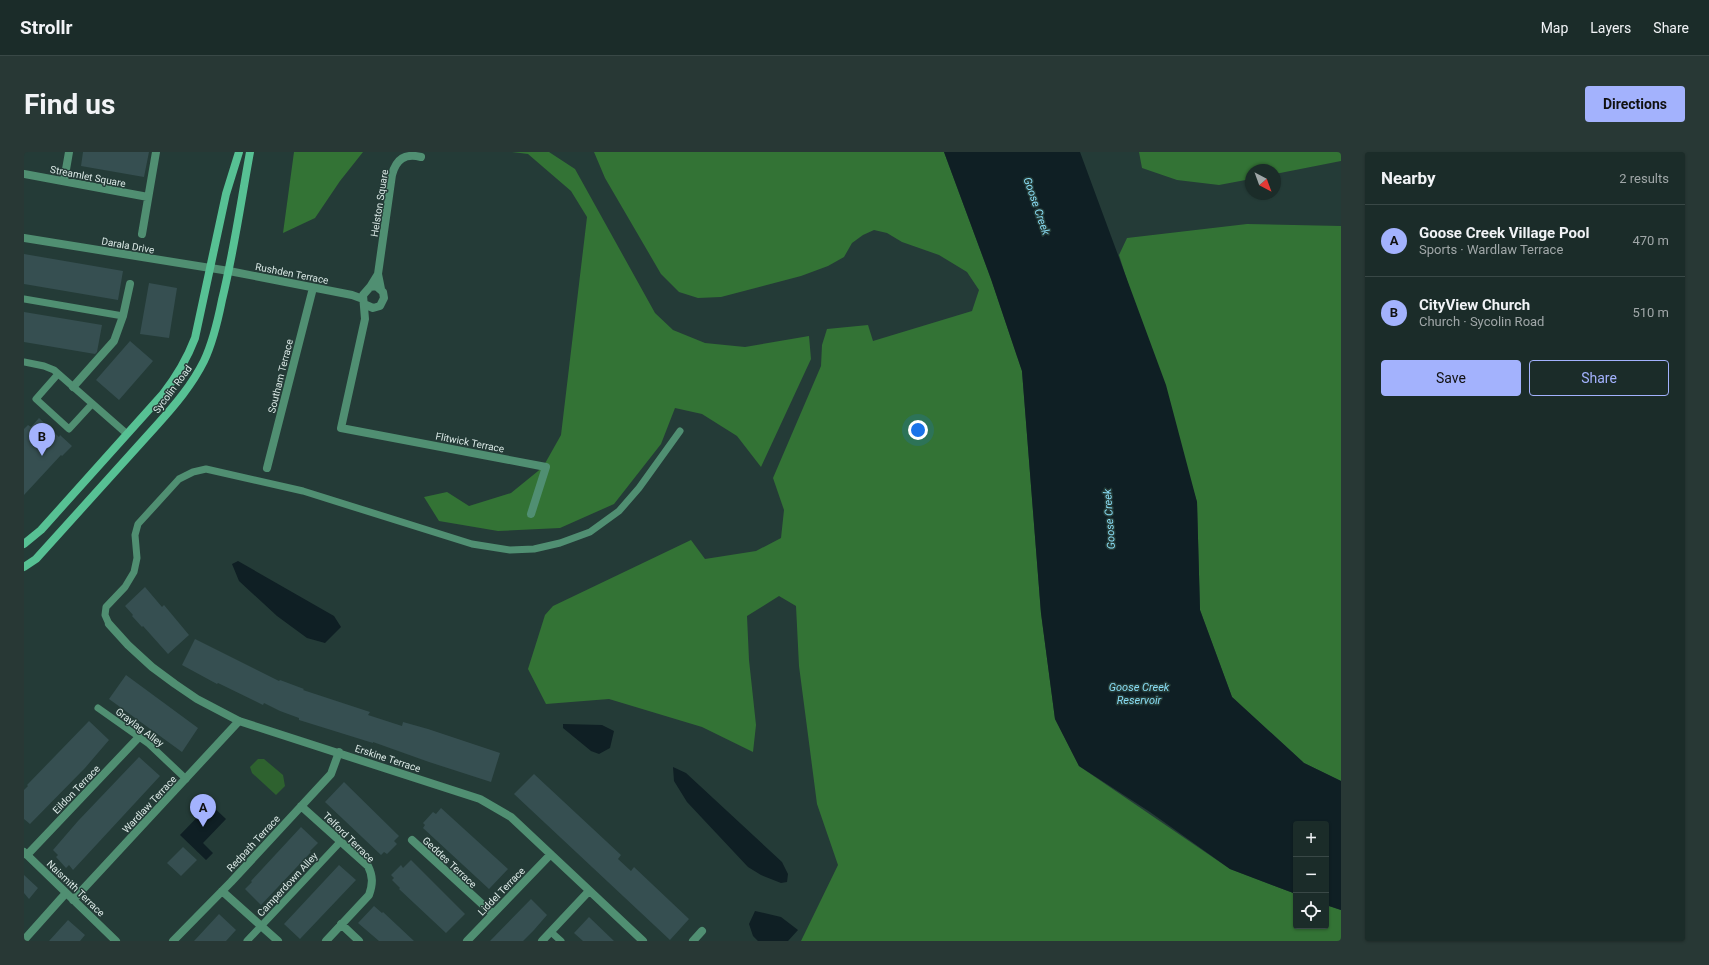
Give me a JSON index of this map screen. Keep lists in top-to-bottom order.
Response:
{
  "streets": {
    "main road": ["Sycolin Road"],
    "street": [
      "Streamlet Square",
      "Helston Square",
      "Darala Drive",
      "Rushden Terrace",
      "Southam Terrace",
      "Flitwick Terrace",
      "Erskine Terrace",
      "Eildon Terrace",
      "Wardlaw Terrace",
      "Telford Terrace",
      "Redpath Terrace",
      "Geddes Terrace",
      "Naismith Terrace",
      "Liddel Terrace"
    ],
    "lane": ["Graylag Alley", "Camperdown Alley"]
  },
  "crossings": [
    ["Helston Square", "Rushden Terrace"],
    ["Helston Square", "Flitwick Terrace"],
    ["Darala Drive", "Rushden Terrace"],
    ["Darala Drive", "Sycolin Road"],
    ["Rushden Terrace", "Southam Terrace"],
    ["Rushden Terrace", "Sycolin Road"],
    ["Graylag Alley", "Eildon Terrace"],
    ["Graylag Alley", "Wardlaw Terrace"],
    ["Erskine Terrace", "Wardlaw Terrace"],
    ["Erskine Terrace", "Redpath Terrace"],
    ["Erskine Terrace", "Liddel Terrace"],
    ["Eildon Terrace", "Naismith Terrace"],
    ["Wardlaw Terrace", "Naismith Terrace"],
    ["Telford Terrace", "Redpath Terrace"],
    ["Telford Terrace", "Camperdown Alley"],
    ["Geddes Terrace", "Liddel Terrace"]
  ],
  "water": ["Goose Creek", "Goose Creek Reservoir"],
  "north": "bottom right",
  "page": {
    "header": "Strollr",
    "nav": ["Map", "Layers", "Share"],
    "buttons": [
      "Directions",
      ["Save", "Share"]
    ],
    "title": "Find us",
    "heading": ["Nearby", "2 results"],
    "list": [
      {
        "mark": "A",
        "name": "Goose Creek Village Pool",
        "note": "Sports · Wardlaw Terrace",
        "value": "470 m"
      },
      {
        "mark": "B",
        "name": "CityView Church",
        "note": "Church · Sycolin Road",
        "value": "510 m"
      }
    ],
    "pins": ["B", "A"],
    "map_buttons": ["+", "−"]
  }
}
